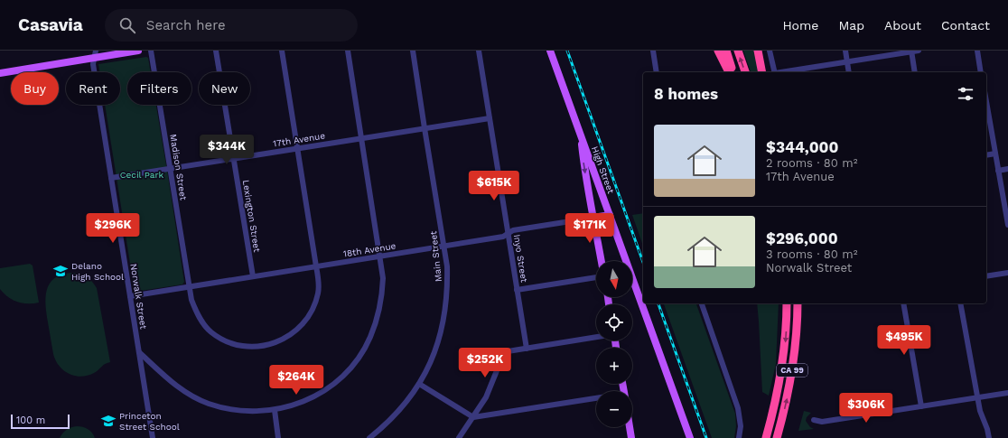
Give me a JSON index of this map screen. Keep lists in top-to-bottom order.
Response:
{
  "streets": {
    "highway": ["CA 99"],
    "main road": ["High Street", "18th Avenue"],
    "street": [
      "17th Avenue",
      "Madison Street",
      "Lexington Street",
      "Main Street",
      "Inyo Street",
      "Norwalk Street"
    ]
  },
  "crossings": [
    ["17th Avenue", "Madison Street"],
    ["17th Avenue", "Lexington Street"],
    ["17th Avenue", "Main Street"],
    ["17th Avenue", "Inyo Street"],
    ["17th Avenue", "Norwalk Street"],
    ["Madison Street", "18th Avenue"],
    ["High Street", "18th Avenue"],
    ["Lexington Street", "18th Avenue"],
    ["18th Avenue", "Main Street"],
    ["18th Avenue", "Inyo Street"],
    ["18th Avenue", "Norwalk Street"]
  ],
  "parks": ["Cecil Park"],
  "places": {
    "school or university": ["Delano High School", "Princeton Street School"]
  },
  "scale_bar": "100 m",
  "north": "bottom",
  "page": {
    "header": "Casavia",
    "search": "Search here",
    "nav": [
      "Home",
      "Map",
      "About",
      "Contact"
    ],
    "chip": [
      "Buy",
      "Rent",
      "Filters",
      "New"
    ],
    "heading": "8 homes",
    "list": [
      {
        "name": "$344,000",
        "note": "2 rooms · 80 m² · 17th Avenue"
      },
      {
        "name": "$296,000",
        "note": "3 rooms · 80 m² · Norwalk Street"
      }
    ],
    "price": [
      "$344K",
      "$615K",
      "$296K",
      "$171K",
      "$495K",
      "$252K",
      "$264K",
      "$306K"
    ],
    "map_buttons": ["+", "−"],
    "scale": "100 m"
  }
}
